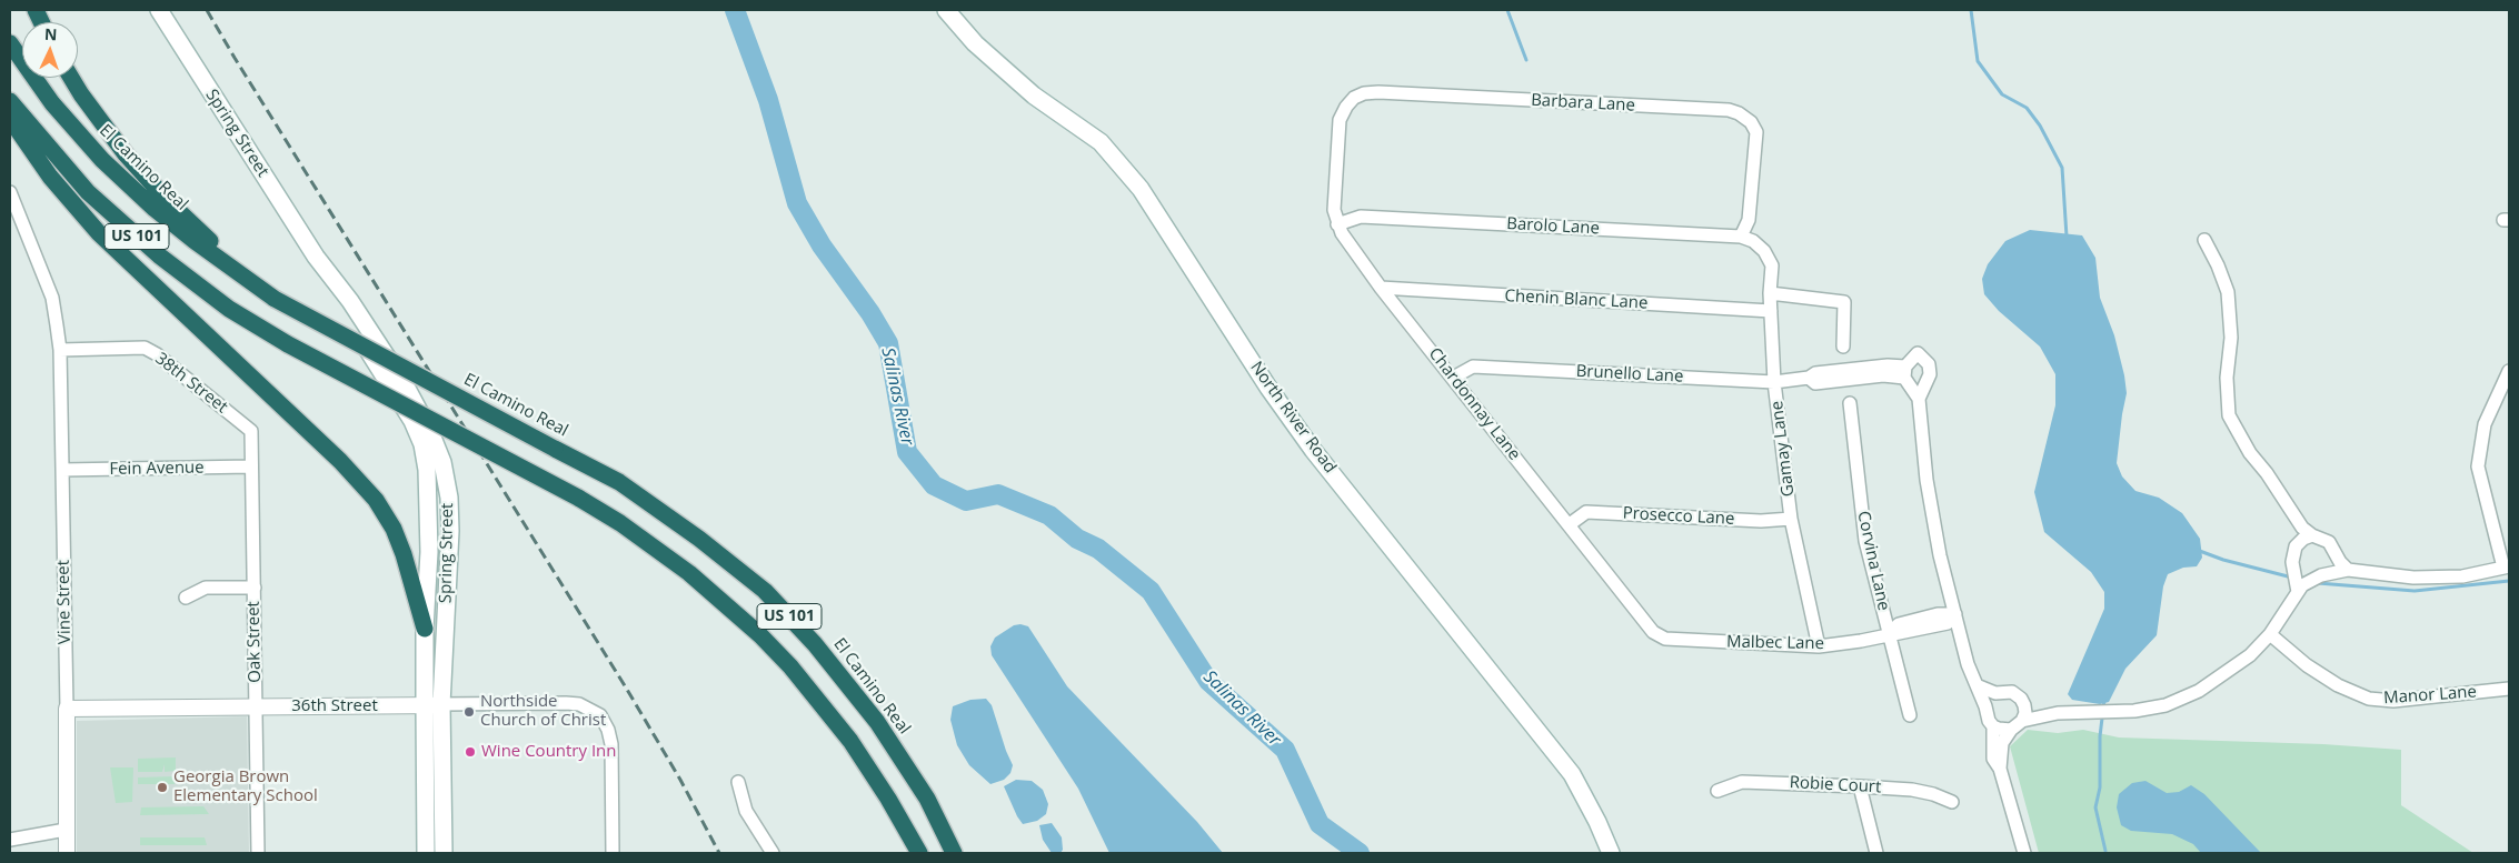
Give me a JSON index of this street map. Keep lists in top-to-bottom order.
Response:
{
  "streets": {
    "highway": ["El Camino Real", "US 101"],
    "main road": ["Spring Street", "North River Road"],
    "street": [
      "Barbara Lane",
      "Barolo Lane",
      "Chenin Blanc Lane",
      "Brunello Lane",
      "38th Street",
      "Chardonnay Lane",
      "Gamay Lane",
      "Fein Avenue",
      "Prosecco Lane",
      "Corvina Lane",
      "Vine Street",
      "Oak Street",
      "Malbec Lane",
      "Manor Lane",
      "36th Street",
      "Robie Court"
    ]
  },
  "crossings": [
    ["Barbara Lane", "Barolo Lane"],
    ["Barbara Lane", "Chardonnay Lane"],
    ["Spring Street", "36th Street"],
    ["Barolo Lane", "Chardonnay Lane"],
    ["Barolo Lane", "Gamay Lane"],
    ["Chenin Blanc Lane", "Chardonnay Lane"],
    ["Chenin Blanc Lane", "Gamay Lane"],
    ["Brunello Lane", "Chardonnay Lane"],
    ["Brunello Lane", "Gamay Lane"],
    ["38th Street", "Vine Street"],
    ["38th Street", "Oak Street"],
    ["Chardonnay Lane", "Prosecco Lane"],
    ["Chardonnay Lane", "Malbec Lane"],
    ["Gamay Lane", "Prosecco Lane"],
    ["Gamay Lane", "Malbec Lane"],
    ["Fein Avenue", "Vine Street"],
    ["Fein Avenue", "Oak Street"],
    ["Corvina Lane", "Malbec Lane"],
    ["Vine Street", "36th Street"],
    ["Oak Street", "36th Street"]
  ],
  "water": ["Salinas River"],
  "places": ["Northside Church of Christ", "Wine Country Inn", "Georgia Brown Elementary School"],
  "north": "top"
}
